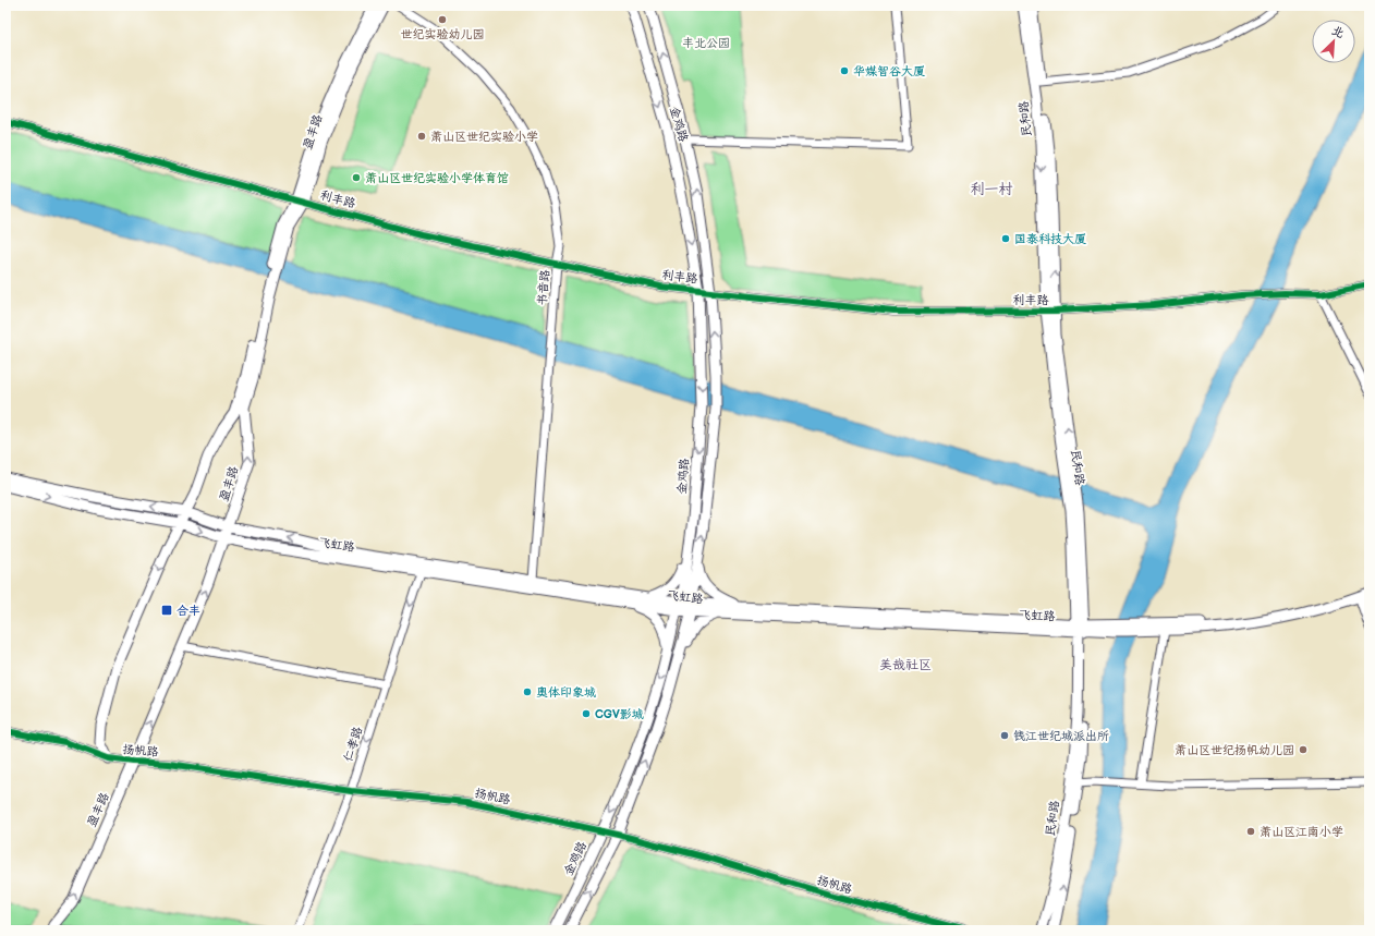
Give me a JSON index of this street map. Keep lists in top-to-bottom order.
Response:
{
  "streets": {
    "main road": [
      "民和路",
      "金鸡路",
      "盈丰路",
      "飞虹路"
    ],
    "street": [
      "利丰路",
      "书音路",
      "仁孝路",
      "扬帆路"
    ]
  },
  "crossings": [
    ["民和路", "利丰路"],
    ["民和路", "飞虹路"],
    ["金鸡路", "利丰路"],
    ["金鸡路", "飞虹路"],
    ["金鸡路", "扬帆路"],
    ["盈丰路", "利丰路"],
    ["盈丰路", "飞虹路"],
    ["盈丰路", "扬帆路"],
    ["利丰路", "书音路"],
    ["书音路", "飞虹路"],
    ["飞虹路", "仁孝路"],
    ["仁孝路", "扬帆路"]
  ],
  "one_way": ["仁孝路"],
  "districts": ["利一村", "美哉社区"],
  "parks": ["丰北公园"],
  "places": {
    "other": [
      "世纪实验幼儿园",
      "华媒智谷大厦",
      "萧山区世纪实验小学",
      "萧山区世纪实验小学体育馆",
      "国泰科技大厦",
      "奥体印象城",
      "CGV影城",
      "钱江世纪城派出所",
      "萧山区世纪扬帆幼儿园",
      "萧山区江南小学"
    ],
    "transit": ["合丰"]
  },
  "north": "top right"
}
